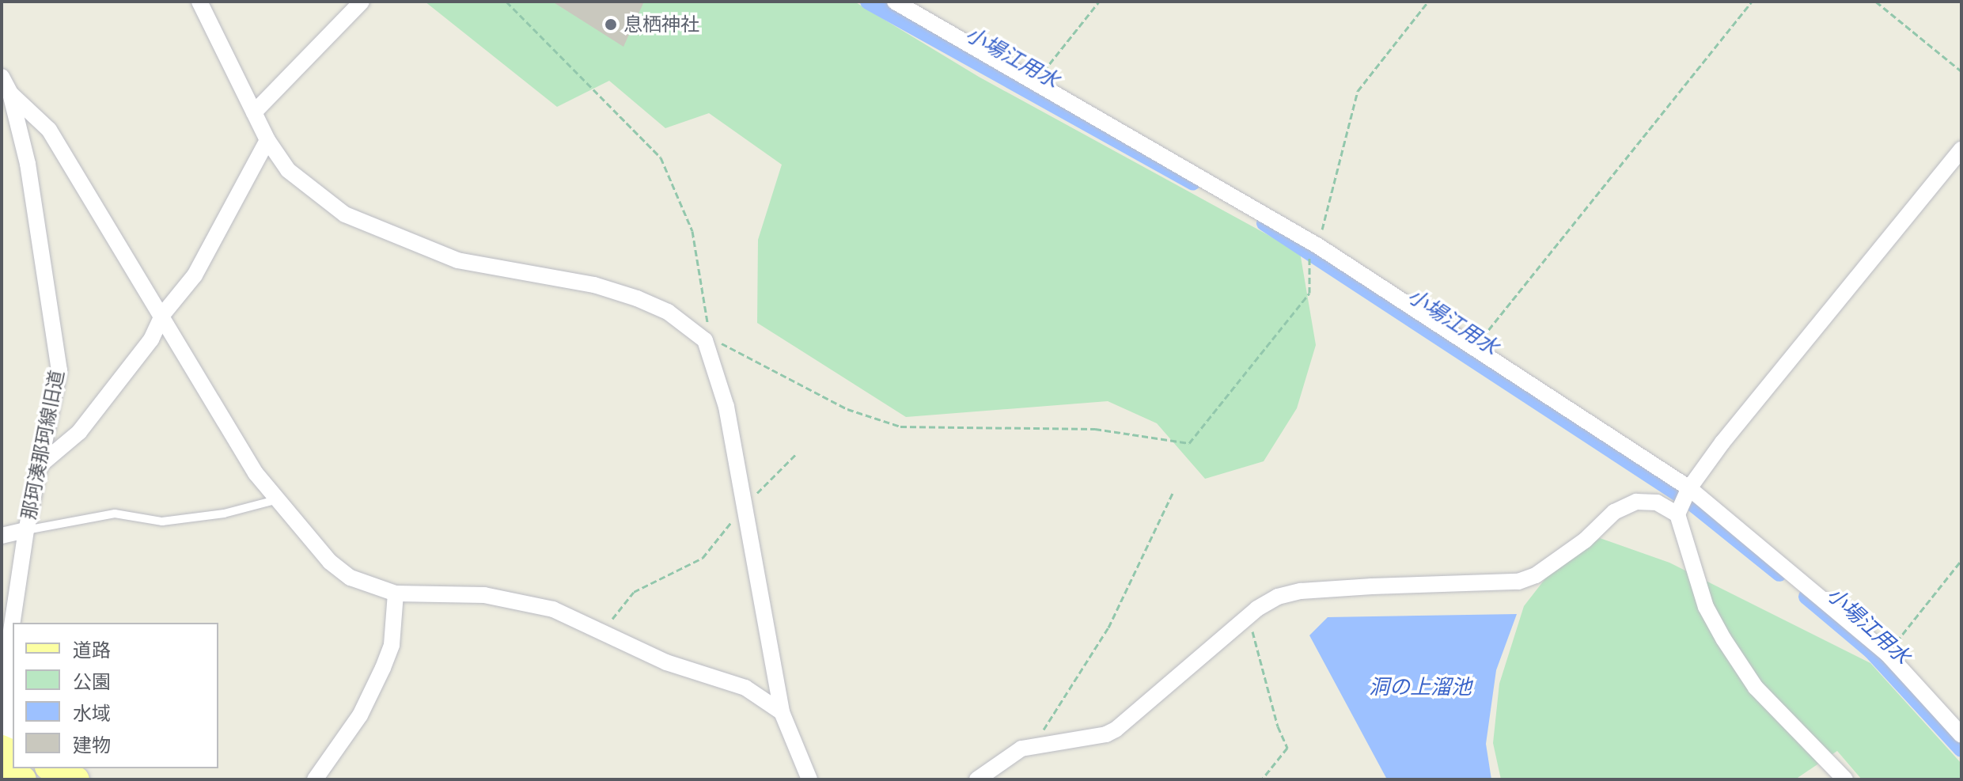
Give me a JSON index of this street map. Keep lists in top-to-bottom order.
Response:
{
  "streets": {
    "street": ["那珂湊那珂線旧道"]
  },
  "water": ["小場江用水", "洞の上溜池"],
  "places": ["息栖神社"],
  "legend": [
    "道路",
    "公園",
    "水域",
    "建物"
  ]
}
